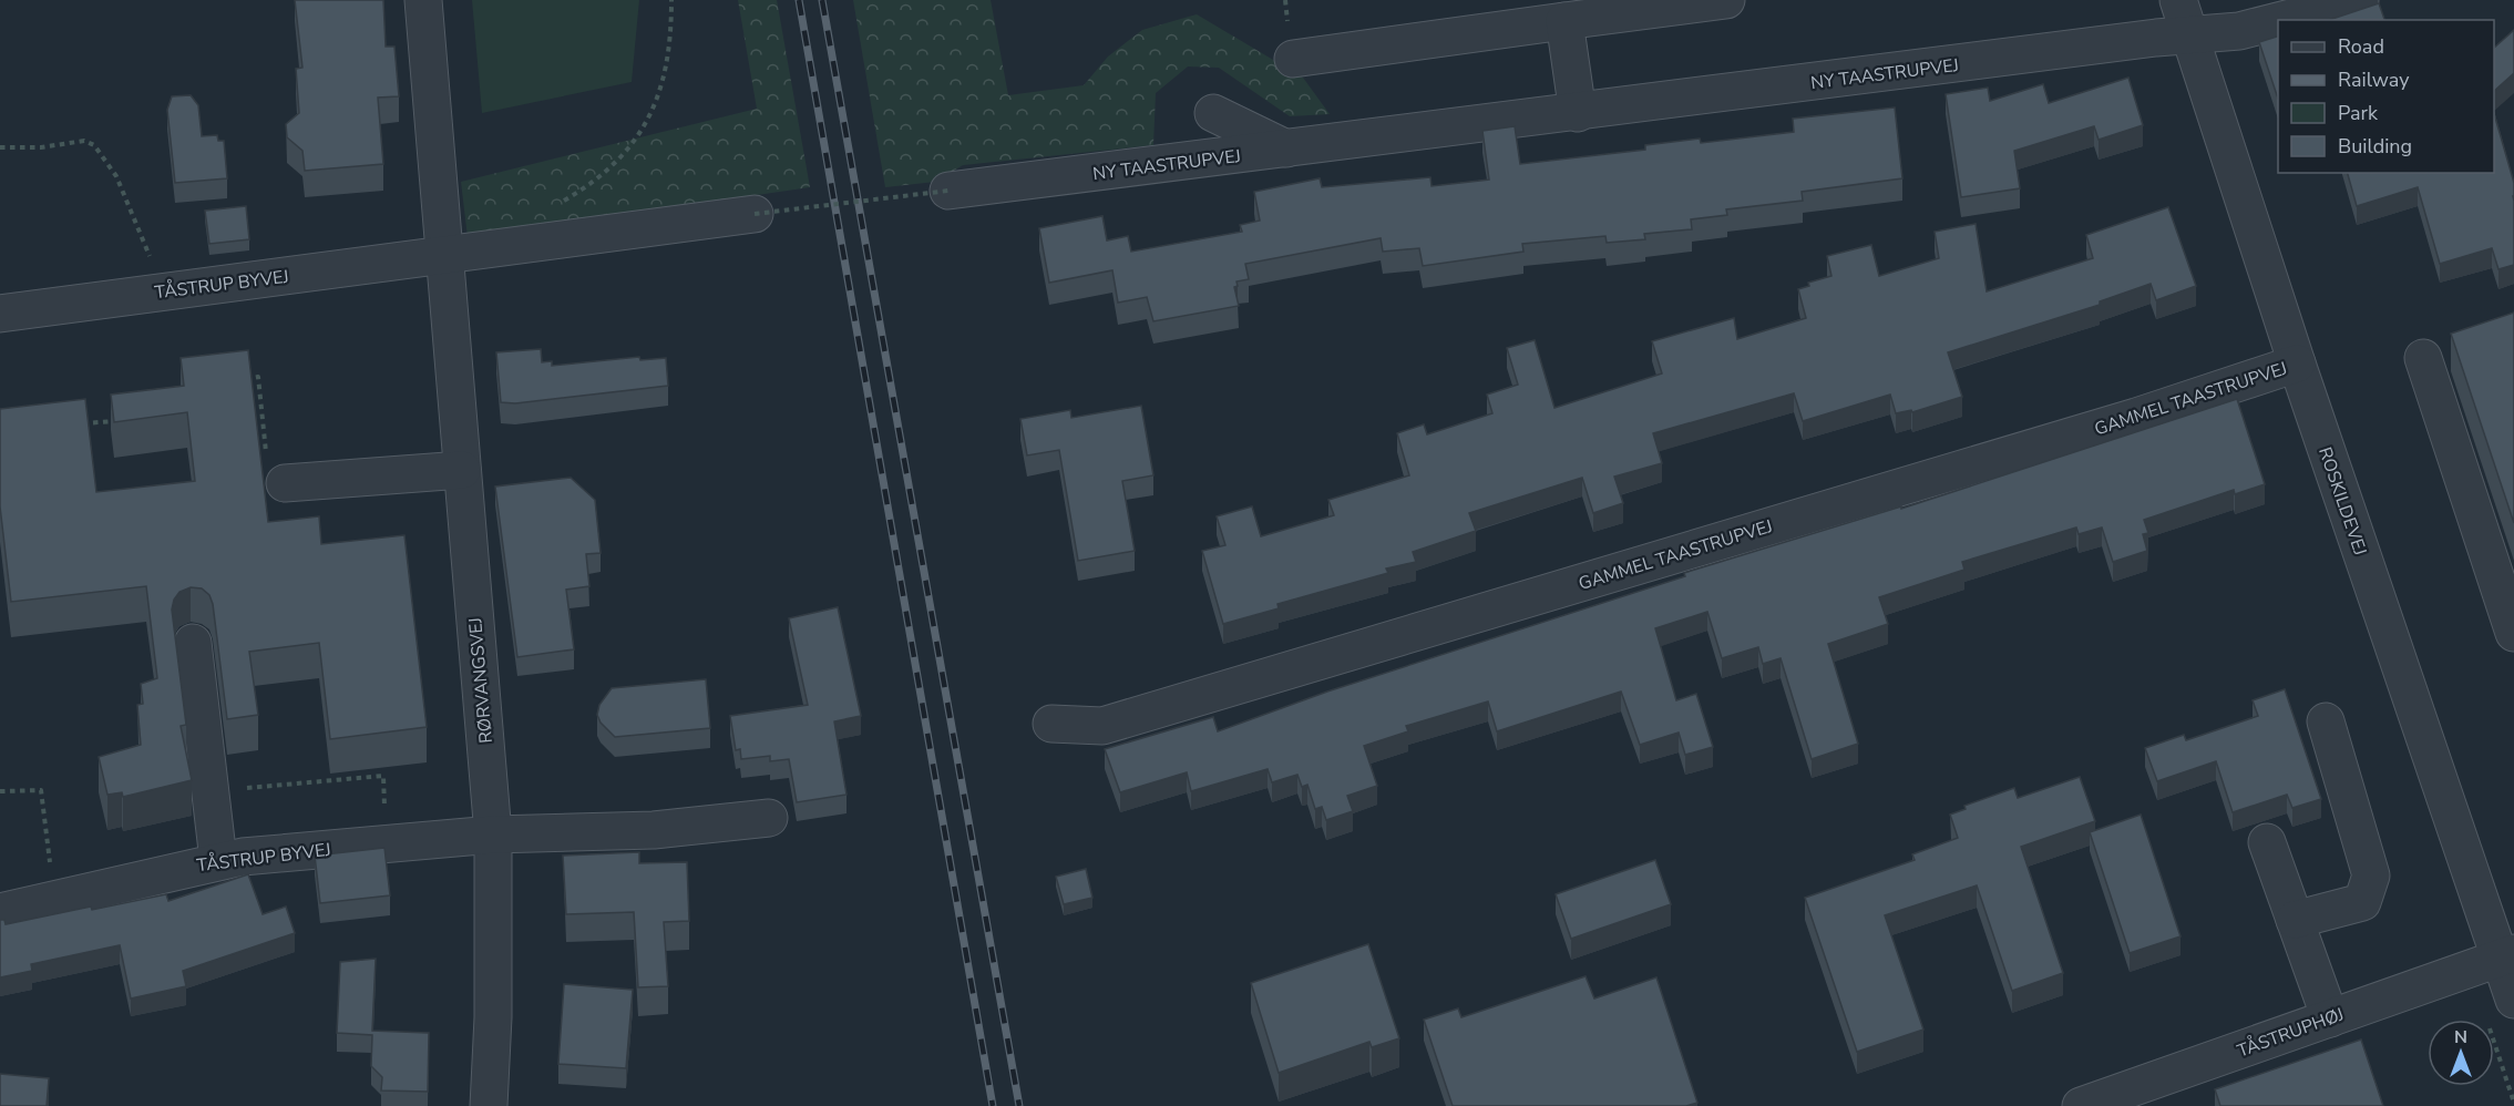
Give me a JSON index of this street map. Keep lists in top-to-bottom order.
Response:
{
  "streets": {
    "street": [
      "NY TAASTRUPVEJ",
      "TÅSTRUP BYVEJ",
      "GAMMEL TAASTRUPVEJ",
      "ROSKILDEVEJ",
      "RØRVANGSVEJ",
      "TÅSTRUPHØJ"
    ]
  },
  "crossings": [
    ["NY TAASTRUPVEJ", "ROSKILDEVEJ"],
    ["TÅSTRUP BYVEJ", "RØRVANGSVEJ"],
    ["GAMMEL TAASTRUPVEJ", "ROSKILDEVEJ"],
    ["ROSKILDEVEJ", "TÅSTRUPHØJ"]
  ],
  "legend": [
    "Road",
    "Railway",
    "Park",
    "Building"
  ],
  "north": "top"
}
